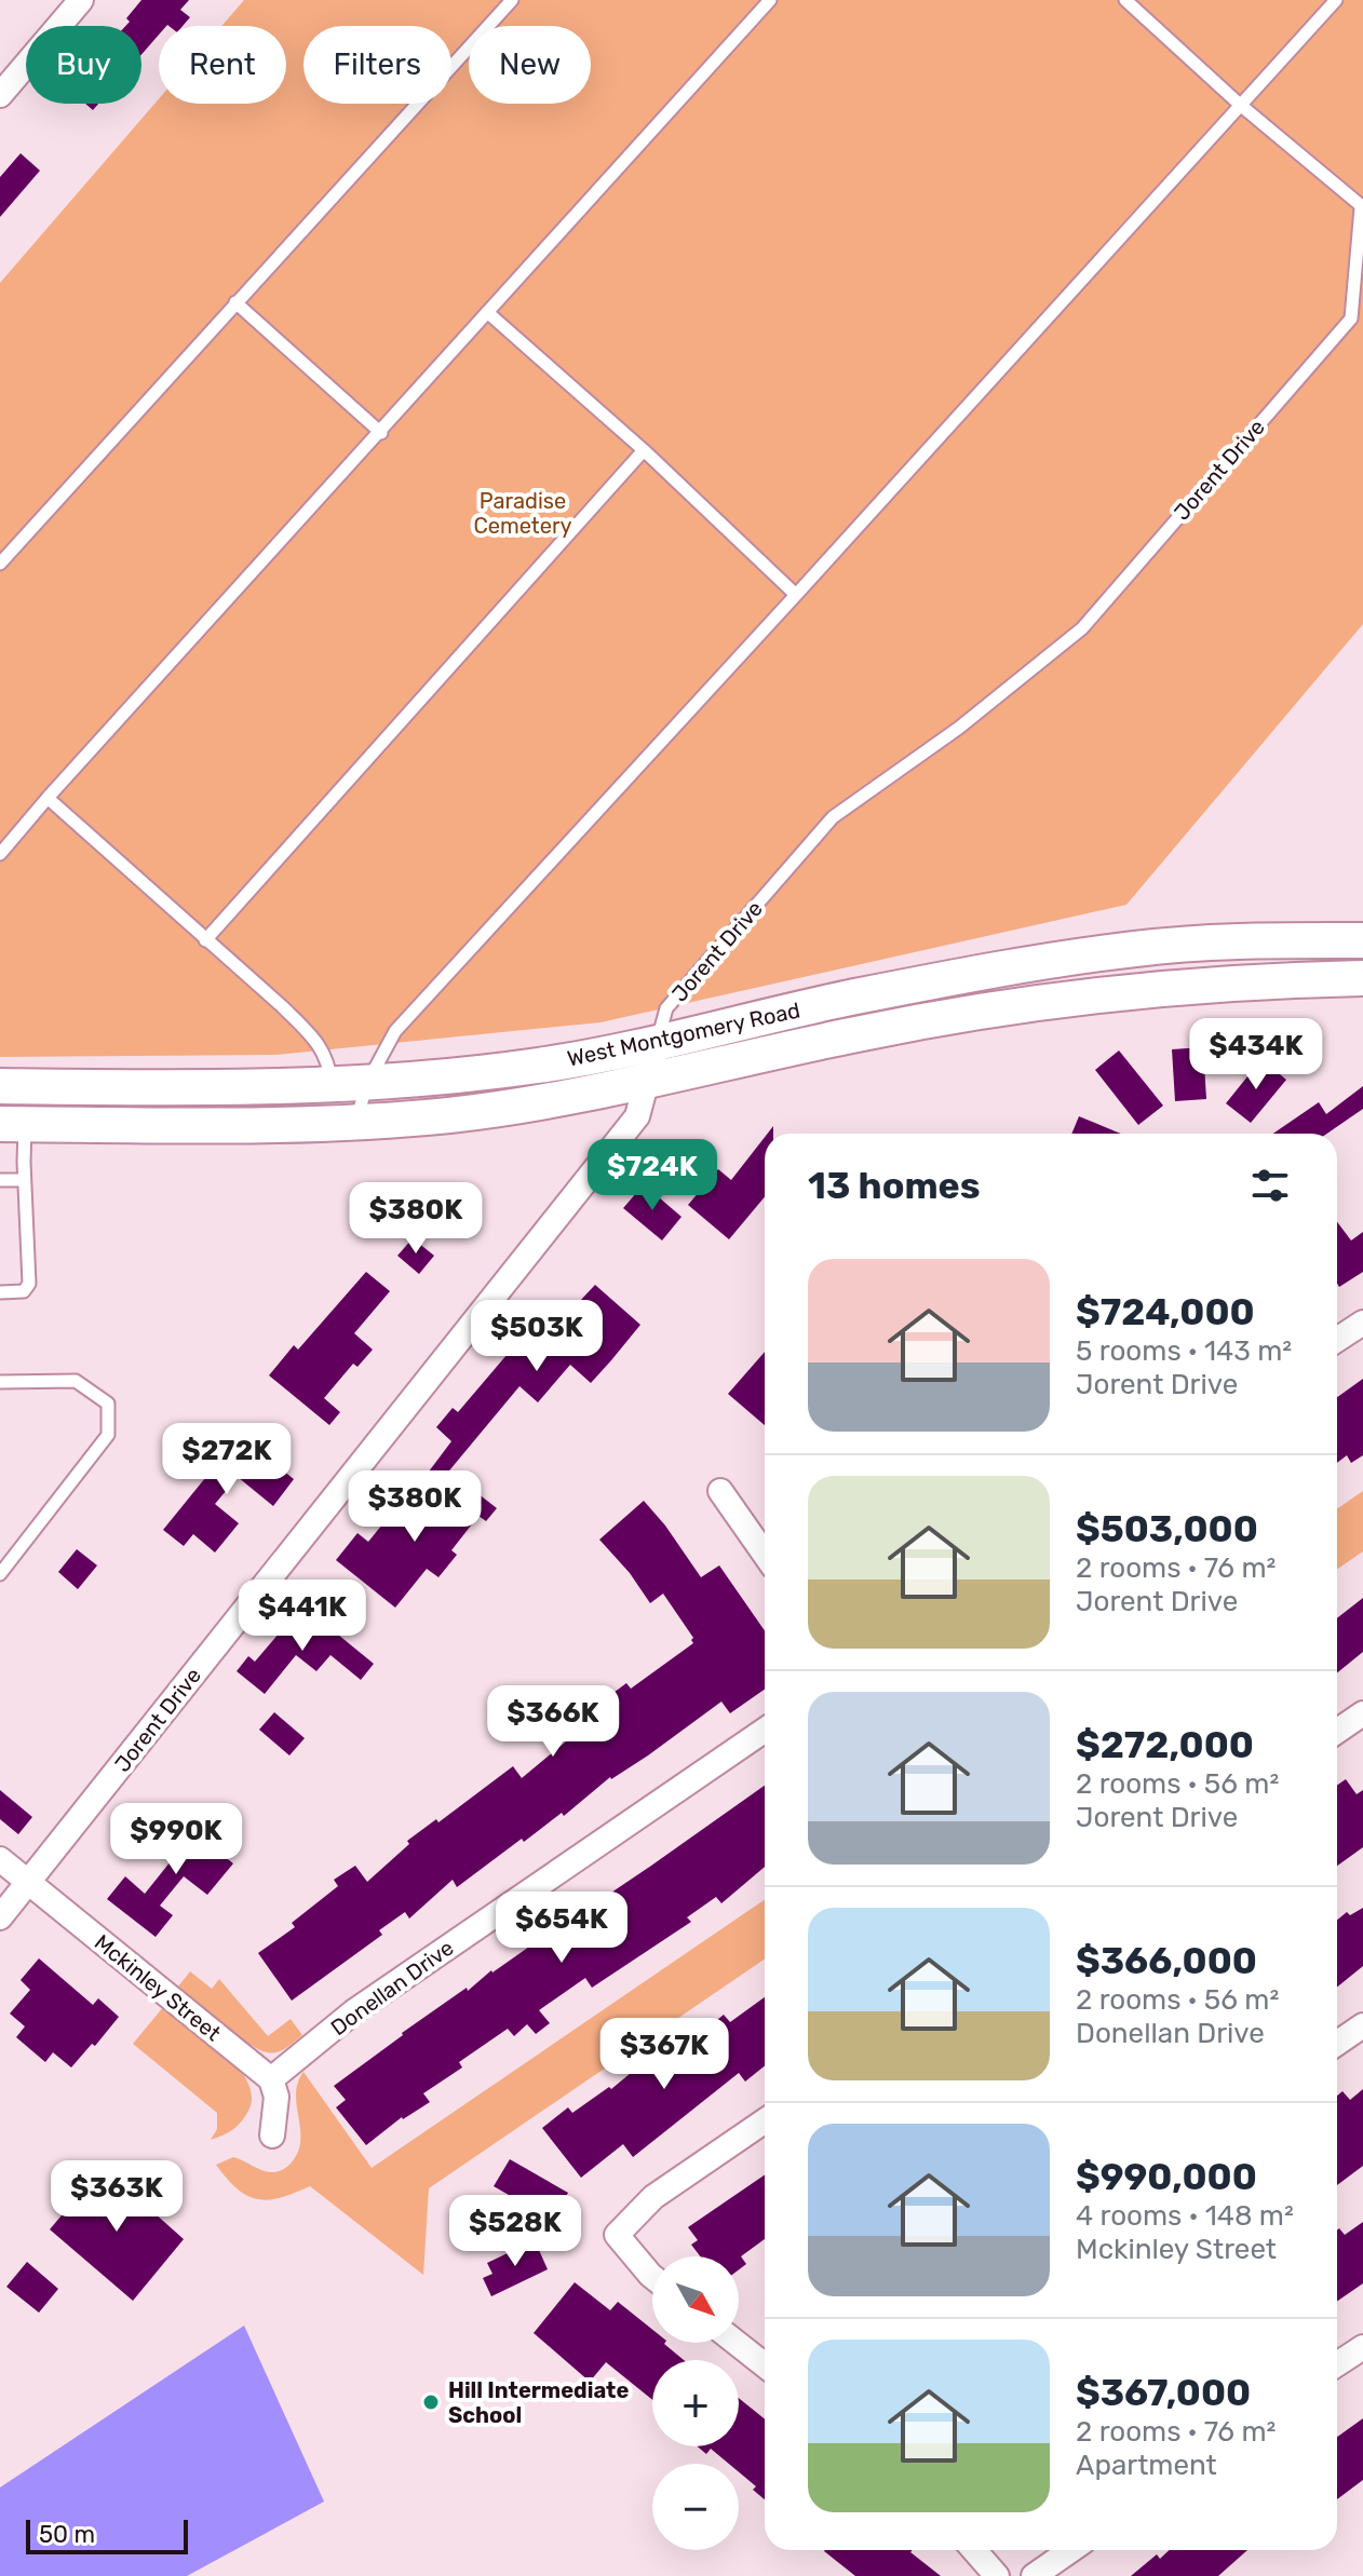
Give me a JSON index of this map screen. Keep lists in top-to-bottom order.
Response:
{
  "streets": {
    "main road": ["West Montgomery Road"],
    "street": ["Jorent Drive", "Mckinley Street", "Donellan Drive"]
  },
  "crossings": [
    ["Jorent Drive", "West Montgomery Road"],
    ["Jorent Drive", "Mckinley Street"],
    ["Mckinley Street", "Donellan Drive"]
  ],
  "parks": ["Paradise Cemetery"],
  "places": ["Hill Intermediate School"],
  "scale_bar": "50 m",
  "north": "bottom right",
  "page": {
    "chip": [
      "Buy",
      "Rent",
      "Filters",
      "New"
    ],
    "price": [
      "$434K",
      "$724K",
      "$380K",
      "$503K",
      "$272K",
      "$380K",
      "$441K",
      "$366K",
      "$990K",
      "$654K",
      "$367K",
      "$363K",
      "$528K"
    ],
    "heading": "13 homes",
    "list": [
      {
        "name": "$724,000",
        "note": "5 rooms · 143 m² · Jorent Drive"
      },
      {
        "name": "$503,000",
        "note": "2 rooms · 76 m² · Jorent Drive"
      },
      {
        "name": "$272,000",
        "note": "2 rooms · 56 m² · Jorent Drive"
      },
      {
        "name": "$366,000",
        "note": "2 rooms · 56 m² · Donellan Drive"
      },
      {
        "name": "$990,000",
        "note": "4 rooms · 148 m² · Mckinley Street"
      },
      {
        "name": "$367,000",
        "note": "2 rooms · 76 m² · Apartment"
      }
    ],
    "map_buttons": ["+", "−"],
    "scale": "50 m"
  }
}
